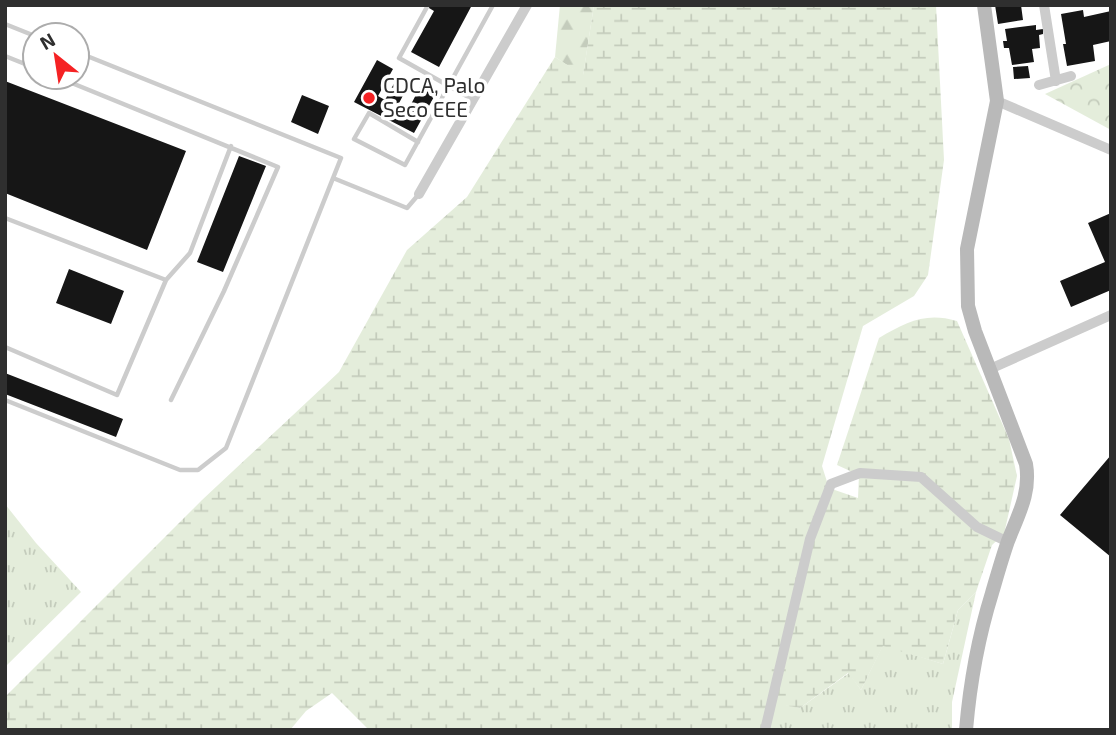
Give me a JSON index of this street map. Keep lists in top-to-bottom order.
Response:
{
  "places": ["CDCA, Palo Seco EEE"],
  "north": "top left"
}
